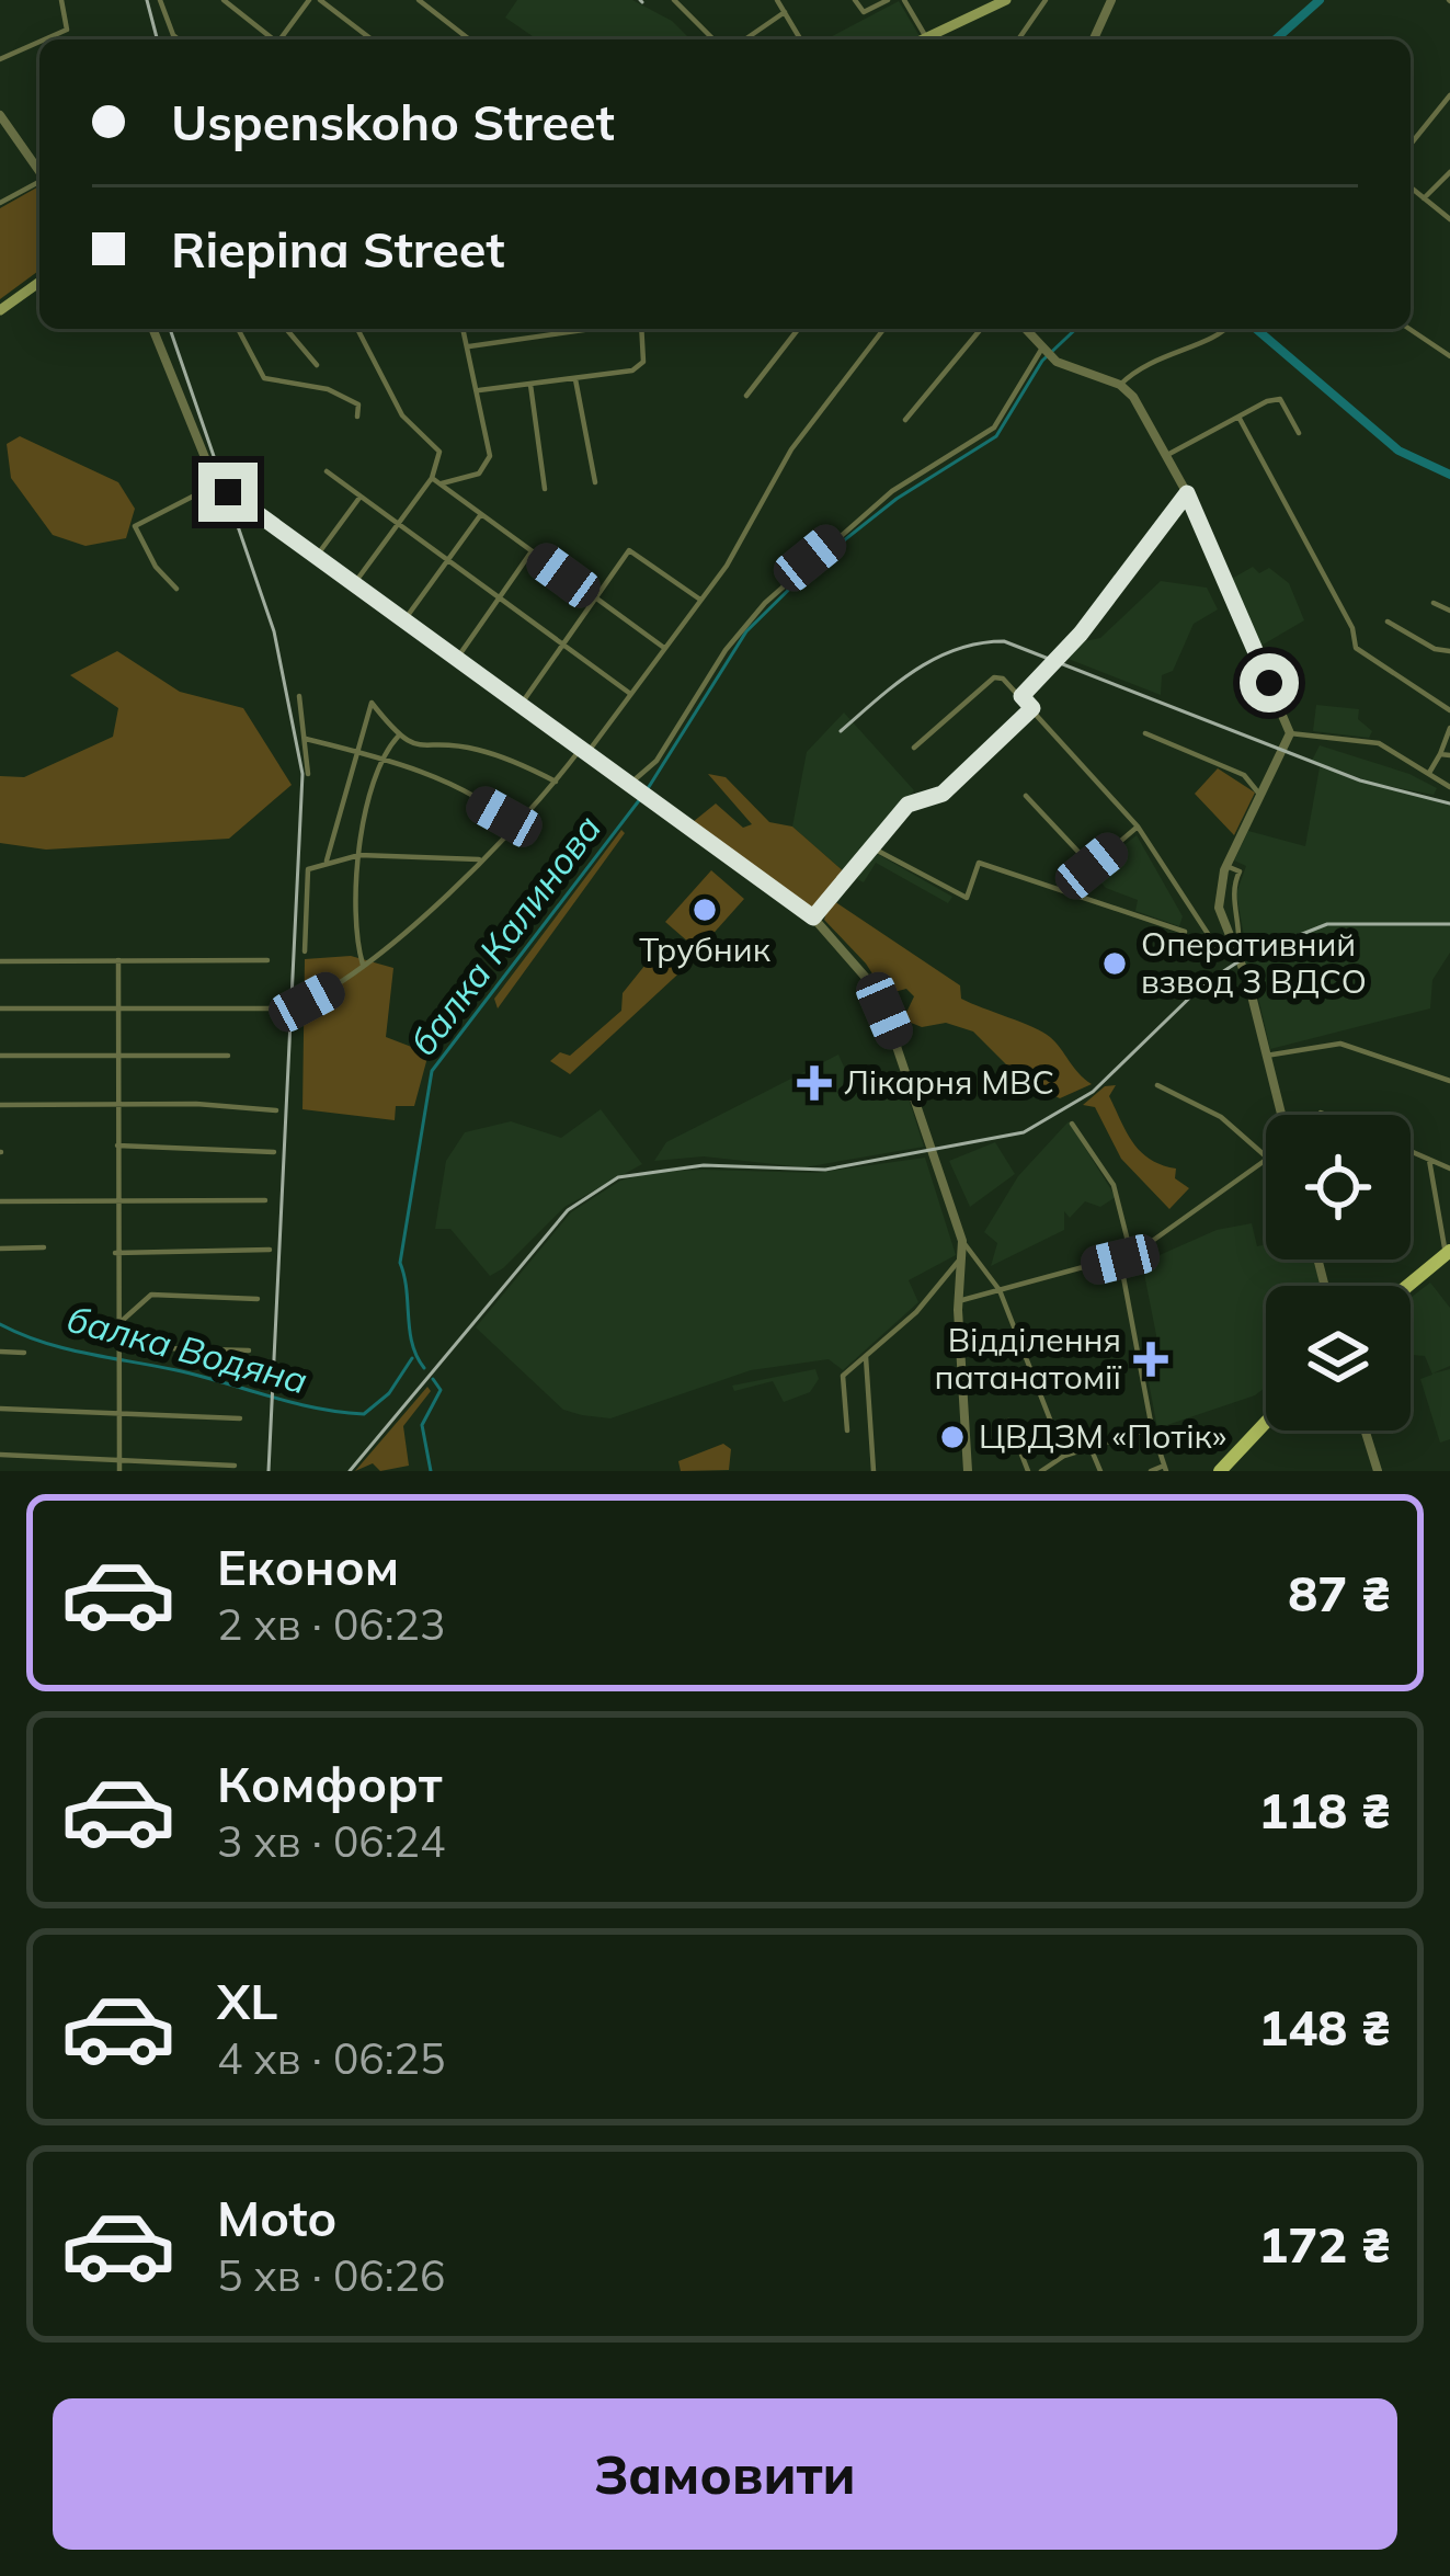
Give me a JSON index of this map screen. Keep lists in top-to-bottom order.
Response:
{
  "water": ["балка Калинова", "балка Водяна"],
  "places": {
    "other": ["Трубник", "Оперативний взвод 3 ВДСО", "ЦВДЗМ «Потік»"],
    "health": ["Лікарня МВС", "Відділення патанатомії"]
  },
  "page": {
    "banner": ["Uspenskoho Street", "Riepina Street"],
    "list": [
      {
        "name": "Економ",
        "note": "2 хв · 06:23",
        "value": "87 ₴"
      },
      {
        "name": "Комфорт",
        "note": "3 хв · 06:24",
        "value": "118 ₴"
      },
      {
        "name": "XL",
        "note": "4 хв · 06:25",
        "value": "148 ₴"
      },
      {
        "name": "Moto",
        "note": "5 хв · 06:26",
        "value": "172 ₴"
      }
    ],
    "buttons": "Замовити"
  }
}
